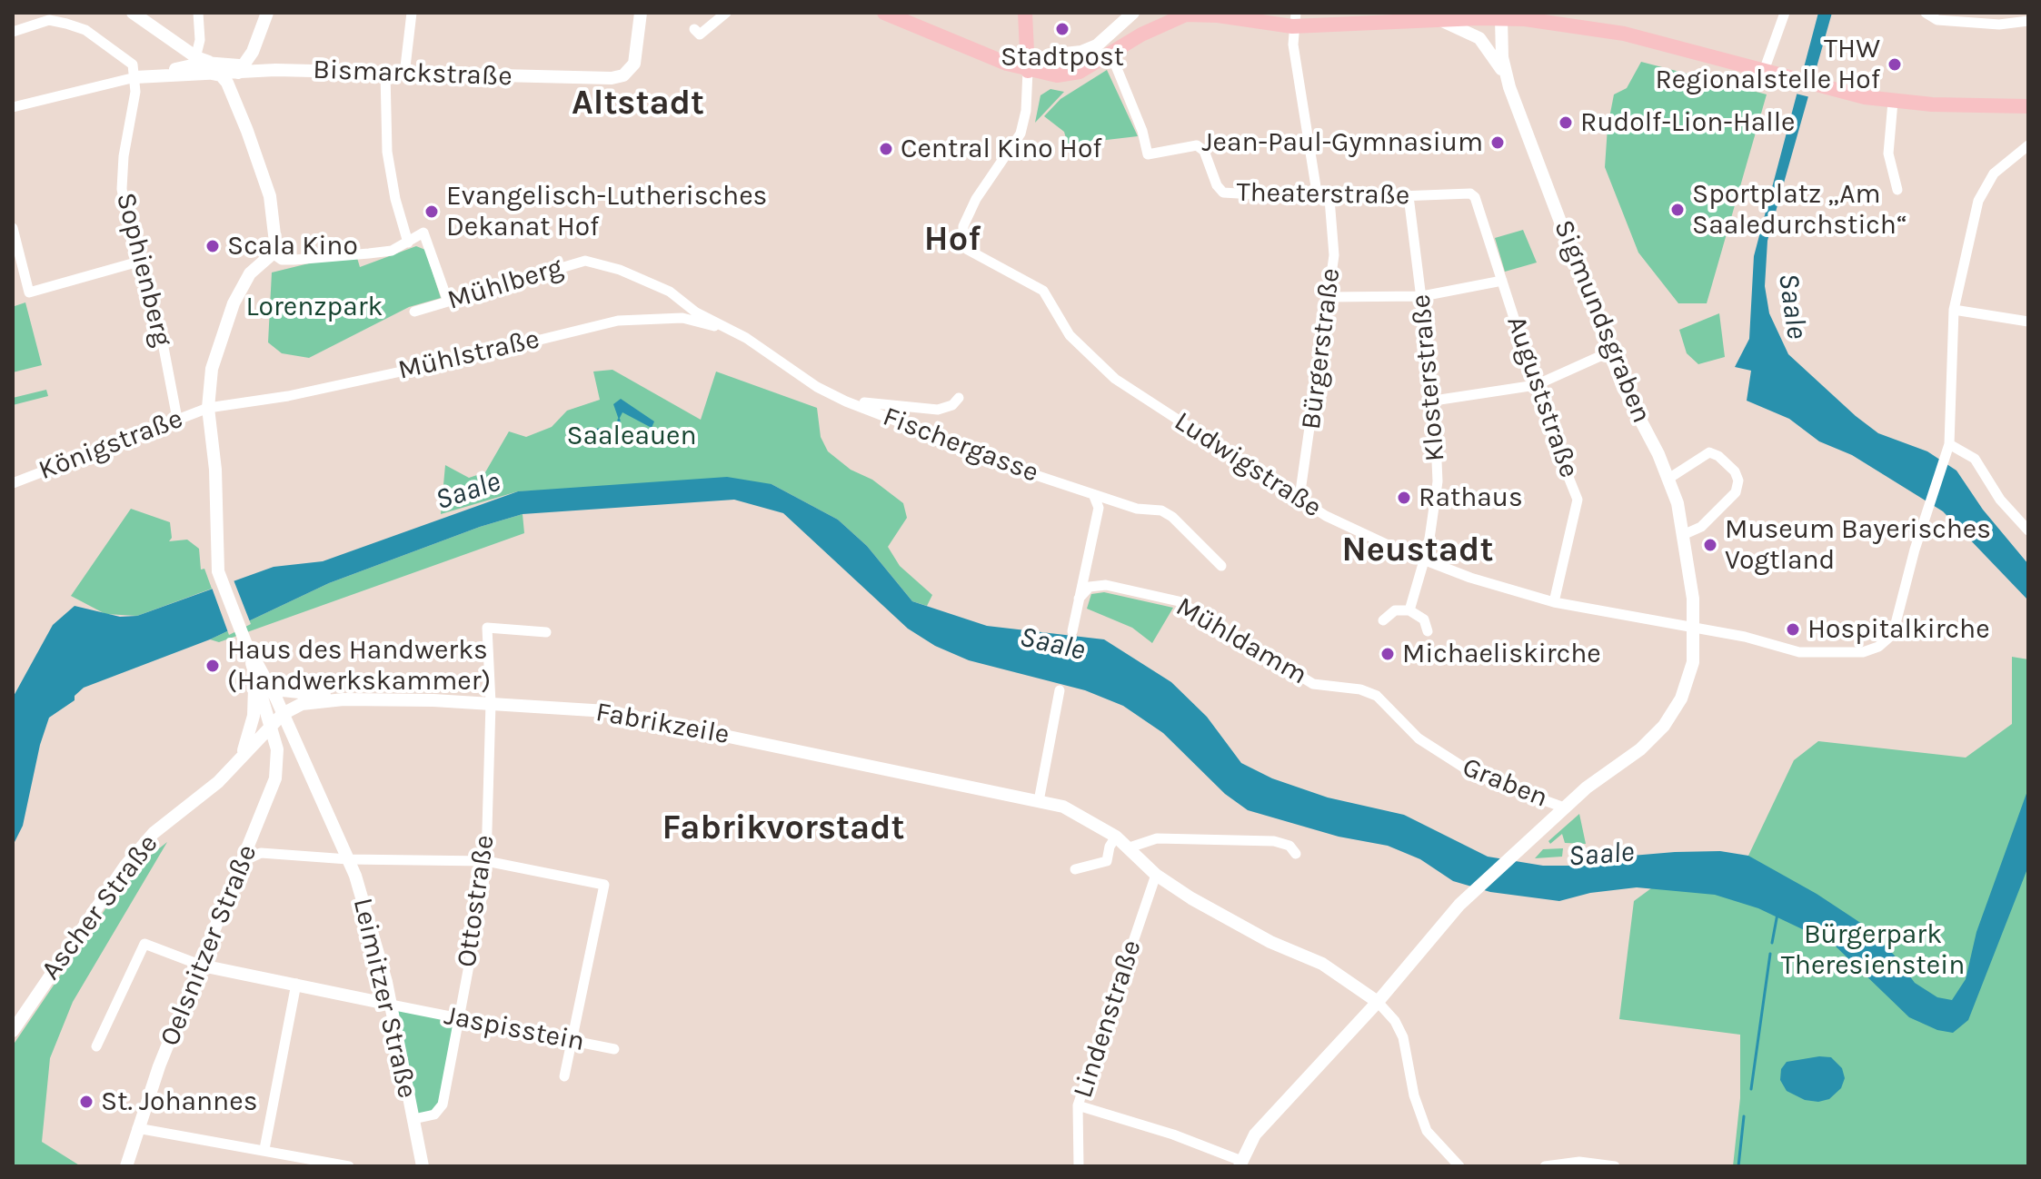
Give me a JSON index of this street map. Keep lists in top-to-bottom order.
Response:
{
  "streets": {
    "street": [
      "Bismarckstraße",
      "Theaterstraße",
      "Sophienberg",
      "Mühlberg",
      "Sigmundsgraben",
      "Bürgerstraße",
      "Mühlstraße",
      "Klosterstraße",
      "Auguststraße",
      "Königstraße",
      "Fischergasse",
      "Ludwigstraße",
      "Mühldamm",
      "Fabrikzeile",
      "Graben",
      "Ottostraße",
      "Ascher Straße",
      "Oelsnitzer Straße",
      "Leimitzer Straße",
      "Lindenstraße",
      "Jaspisstein"
    ]
  },
  "crossings": [
    ["Theaterstraße", "Bürgerstraße"],
    ["Theaterstraße", "Klosterstraße"],
    ["Theaterstraße", "Auguststraße"],
    ["Sophienberg", "Königstraße"],
    ["Mühlberg", "Fischergasse"],
    ["Sigmundsgraben", "Ludwigstraße"],
    ["Sigmundsgraben", "Graben"],
    ["Bürgerstraße", "Ludwigstraße"],
    ["Mühlstraße", "Königstraße"],
    ["Mühlstraße", "Fischergasse"],
    ["Klosterstraße", "Ludwigstraße"],
    ["Auguststraße", "Ludwigstraße"],
    ["Ludwigstraße", "Graben"],
    ["Mühldamm", "Graben"],
    ["Fabrikzeile", "Ottostraße"],
    ["Fabrikzeile", "Ascher Straße"],
    ["Fabrikzeile", "Leimitzer Straße"],
    ["Fabrikzeile", "Lindenstraße"],
    ["Ottostraße", "Leimitzer Straße"],
    ["Ottostraße", "Jaspisstein"],
    ["Ascher Straße", "Oelsnitzer Straße"],
    ["Ascher Straße", "Leimitzer Straße"],
    ["Oelsnitzer Straße", "Leimitzer Straße"],
    ["Oelsnitzer Straße", "Jaspisstein"],
    ["Leimitzer Straße", "Jaspisstein"]
  ],
  "districts": [
    "Altstadt",
    "Hof",
    "Neustadt",
    "Fabrikvorstadt"
  ],
  "water": ["Saale"],
  "parks": ["Lorenzpark", "Saaleauen", "Bürgerpark Theresienstein"],
  "places": [
    "Stadtpost",
    "THW Regionalstelle Hof",
    "Rudolf-Lion-Halle",
    "Jean-Paul-Gymnasium",
    "Central Kino Hof",
    "Sportplatz „Am Saaledurchstich“",
    "Evangelisch-Lutherisches Dekanat Hof",
    "Scala Kino",
    "Rathaus",
    "Museum Bayerisches Vogtland",
    "Hospitalkirche",
    "Michaeliskirche",
    "Haus des Handwerks (Handwerkskammer)",
    "St. Johannes"
  ]
}
